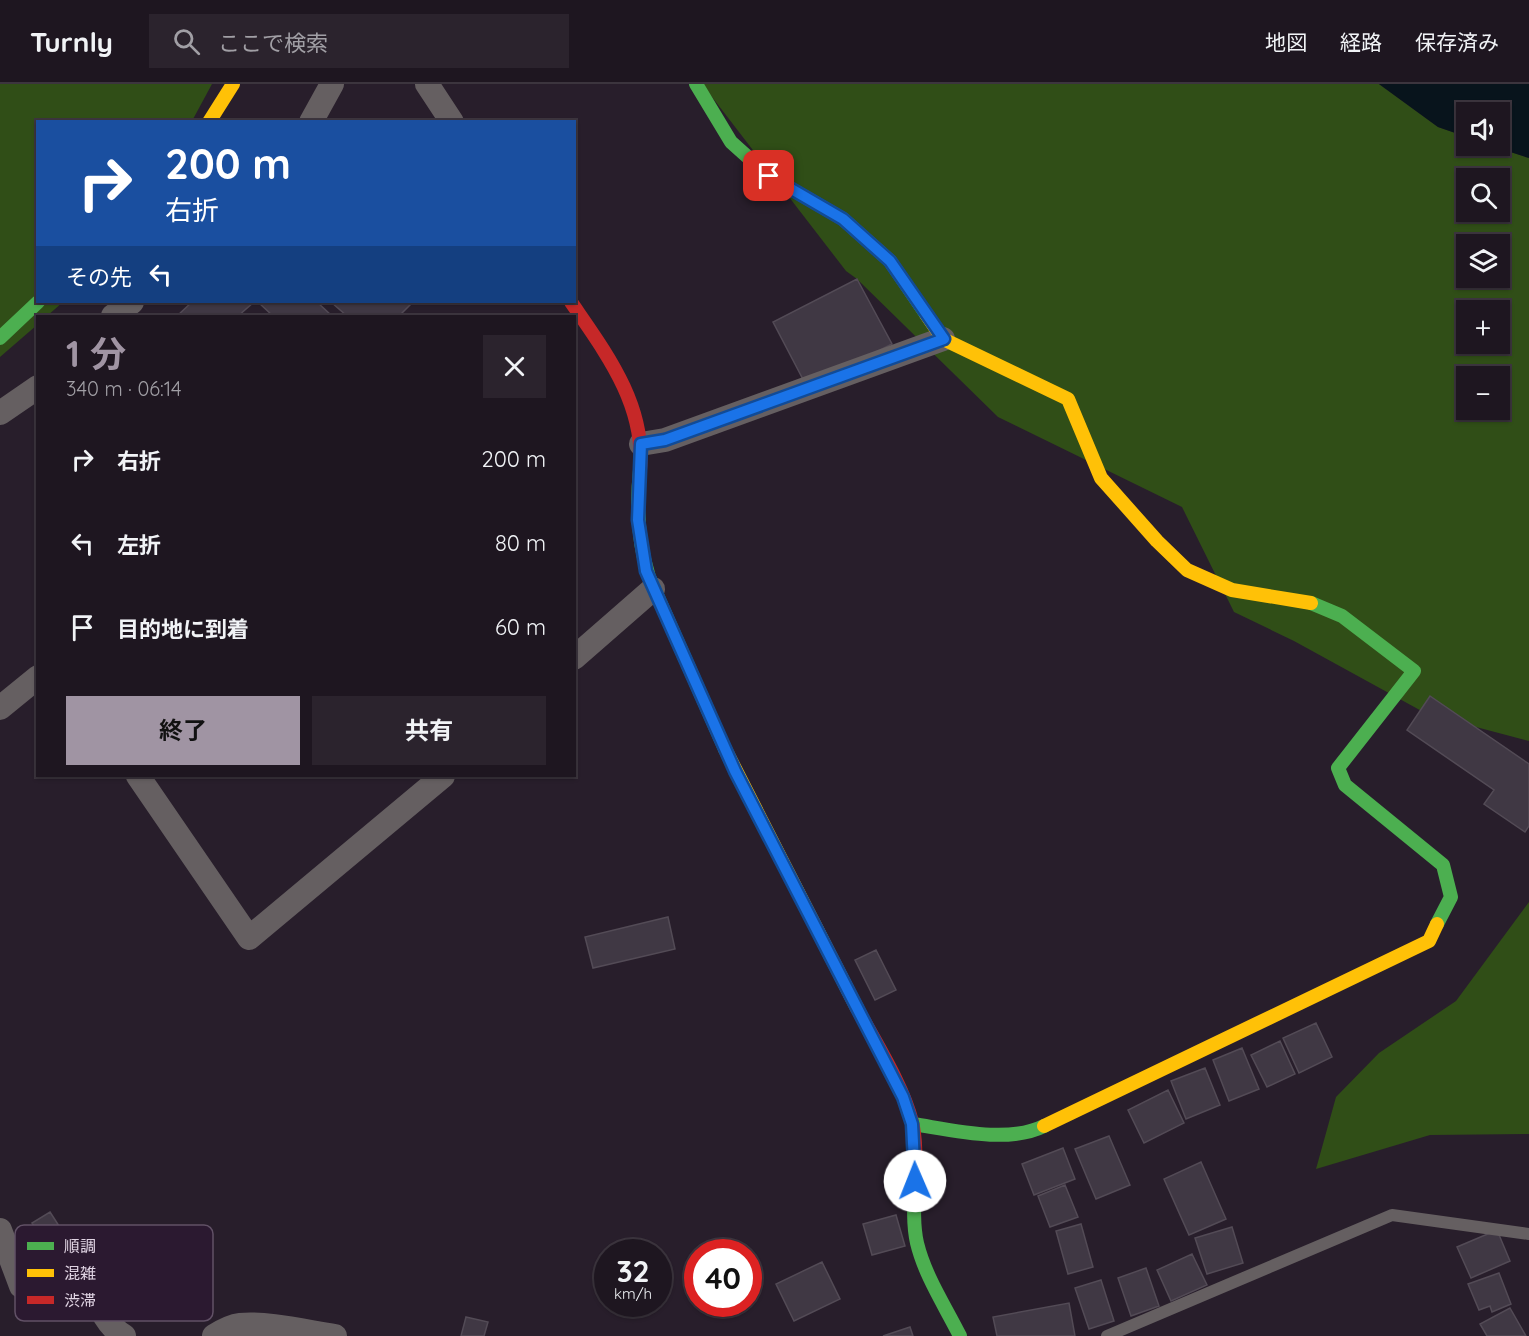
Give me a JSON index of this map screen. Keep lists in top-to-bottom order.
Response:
{
  "legend": ["順調", "混雑", "渋滞"],
  "page": {
    "header": "Turnly",
    "search": "ここで検索",
    "nav": ["地図", "経路", "保存済み"],
    "map_buttons": ["+", "−"],
    "turn": ["200 m", "右折"],
    "then": "その先",
    "heading": ["1 分", "340 m · 06:14"],
    "list": [
      {
        "name": "右折",
        "value": "200 m"
      },
      {
        "name": "左折",
        "value": "80 m"
      },
      {
        "name": "目的地に到着",
        "value": "60 m"
      }
    ],
    "buttons": ["終了", "共有"],
    "speed": "32 km/h",
    "limit": "40"
  }
}
